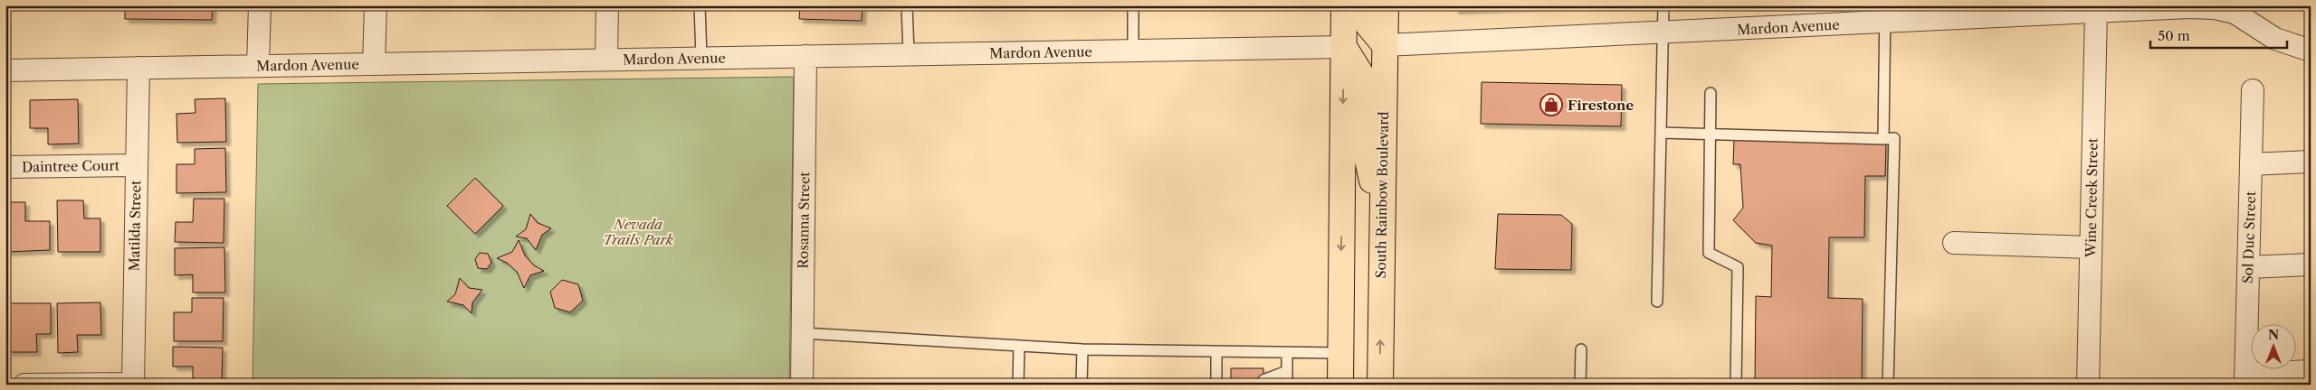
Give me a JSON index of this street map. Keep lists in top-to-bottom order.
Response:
{
  "streets": {
    "main road": ["South Rainbow Boulevard"],
    "street": [
      "Mardon Avenue",
      "Daintree Court",
      "Wine Creek Street",
      "Rosanna Street",
      "Matilda Street",
      "Sol Duc Street"
    ]
  },
  "crossings": [
    ["Mardon Avenue", "South Rainbow Boulevard"],
    ["Mardon Avenue", "Wine Creek Street"],
    ["Mardon Avenue", "Rosanna Street"],
    ["Mardon Avenue", "Matilda Street"],
    ["Daintree Court", "Matilda Street"]
  ],
  "parks": ["Nevada Trails Park"],
  "places": {
    "shop": ["Firestone"]
  },
  "scale_bar": "50 m",
  "north": "top"
}
